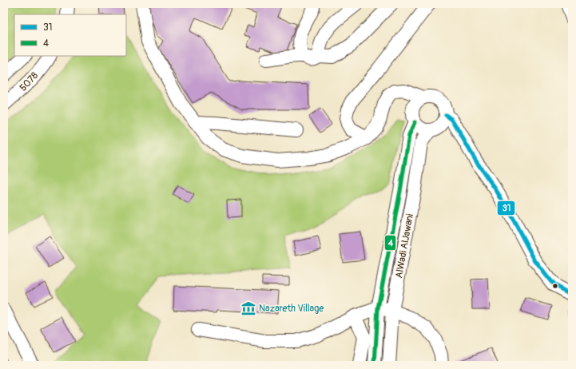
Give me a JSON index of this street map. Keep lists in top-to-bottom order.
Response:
{
  "streets": {
    "street": ["5078", "AlWadi AlJawani"]
  },
  "places": {
    "museum": ["Nazareth Village"]
  },
  "lines": ["transit line 31", "transit line 4"],
  "legend": ["31", "4"]
}
